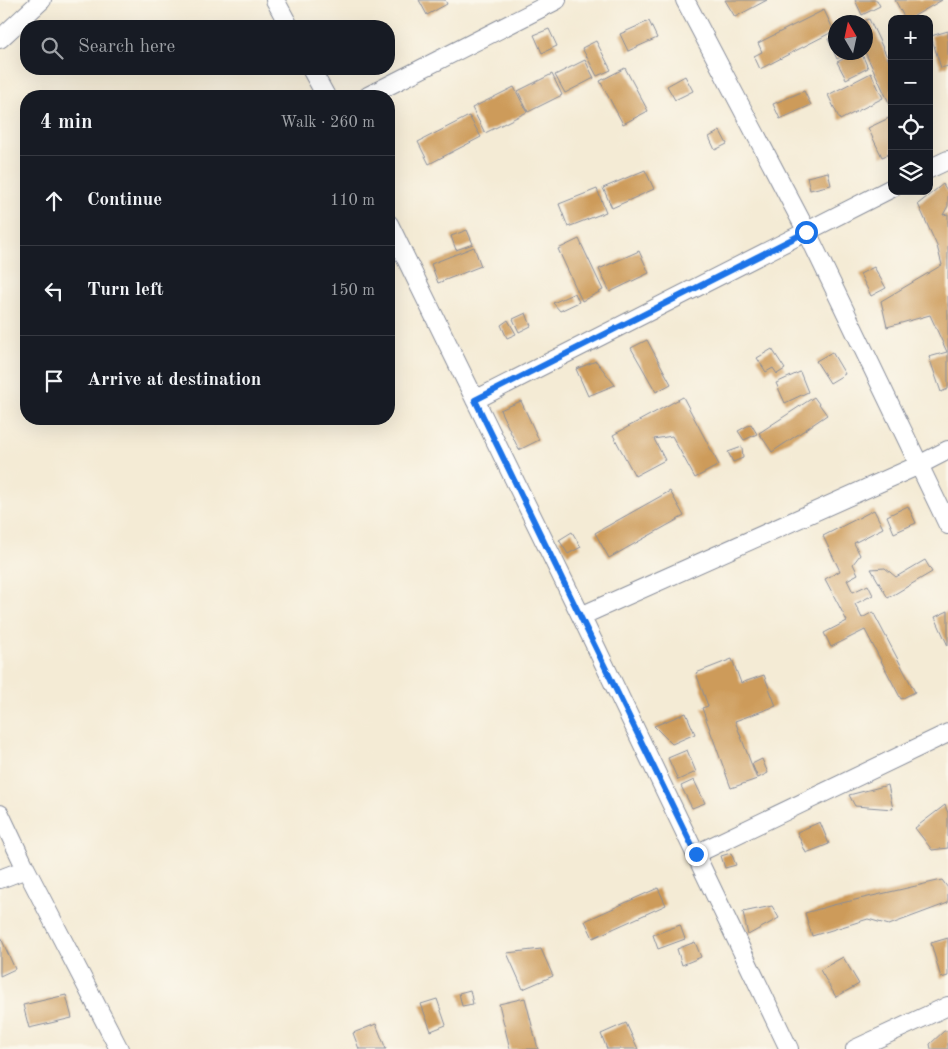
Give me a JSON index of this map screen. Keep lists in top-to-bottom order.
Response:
{
  "north": "top",
  "page": {
    "map_buttons": ["+", "−"],
    "search": "Search here",
    "heading": ["4 min", "Walk · 260 m"],
    "list": [
      ["Continue", "110 m"],
      ["Turn left", "150 m"],
      "Arrive at destination"
    ]
  }
}
